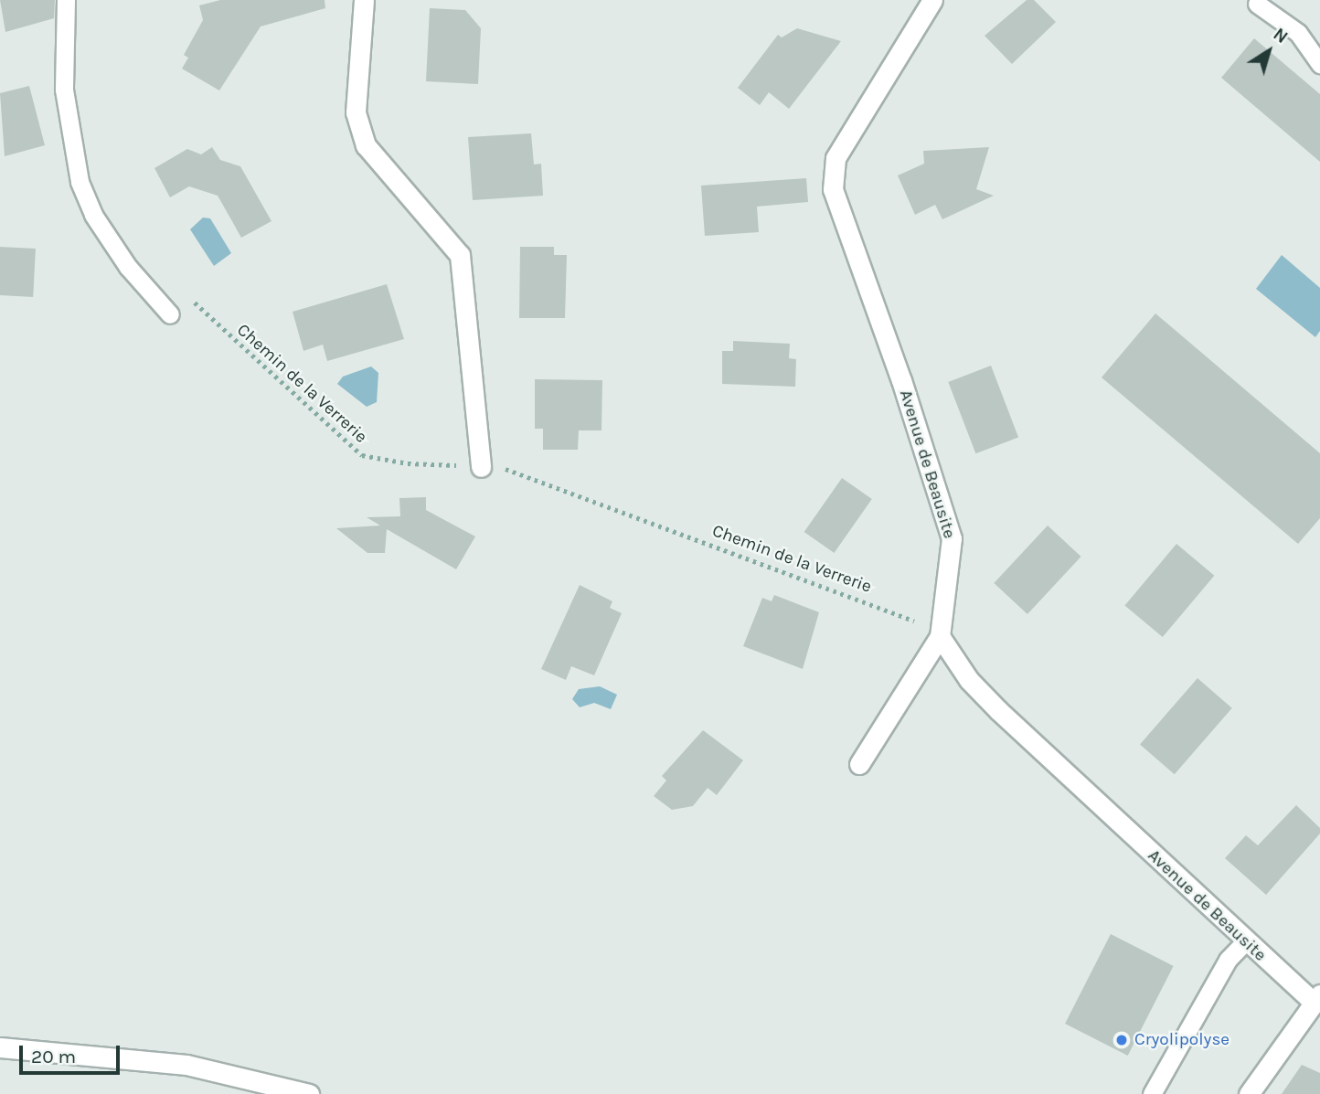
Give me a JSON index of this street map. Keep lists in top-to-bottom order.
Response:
{
  "streets": {
    "street": ["Avenue de Beausite"],
    "path": ["Chemin de la Verrerie"]
  },
  "crossings": [
    ["Chemin de la Verrerie", "Avenue de Beausite"]
  ],
  "places": ["Cryolipolyse"],
  "scale_bar": "20 m",
  "north": "top right"
}
